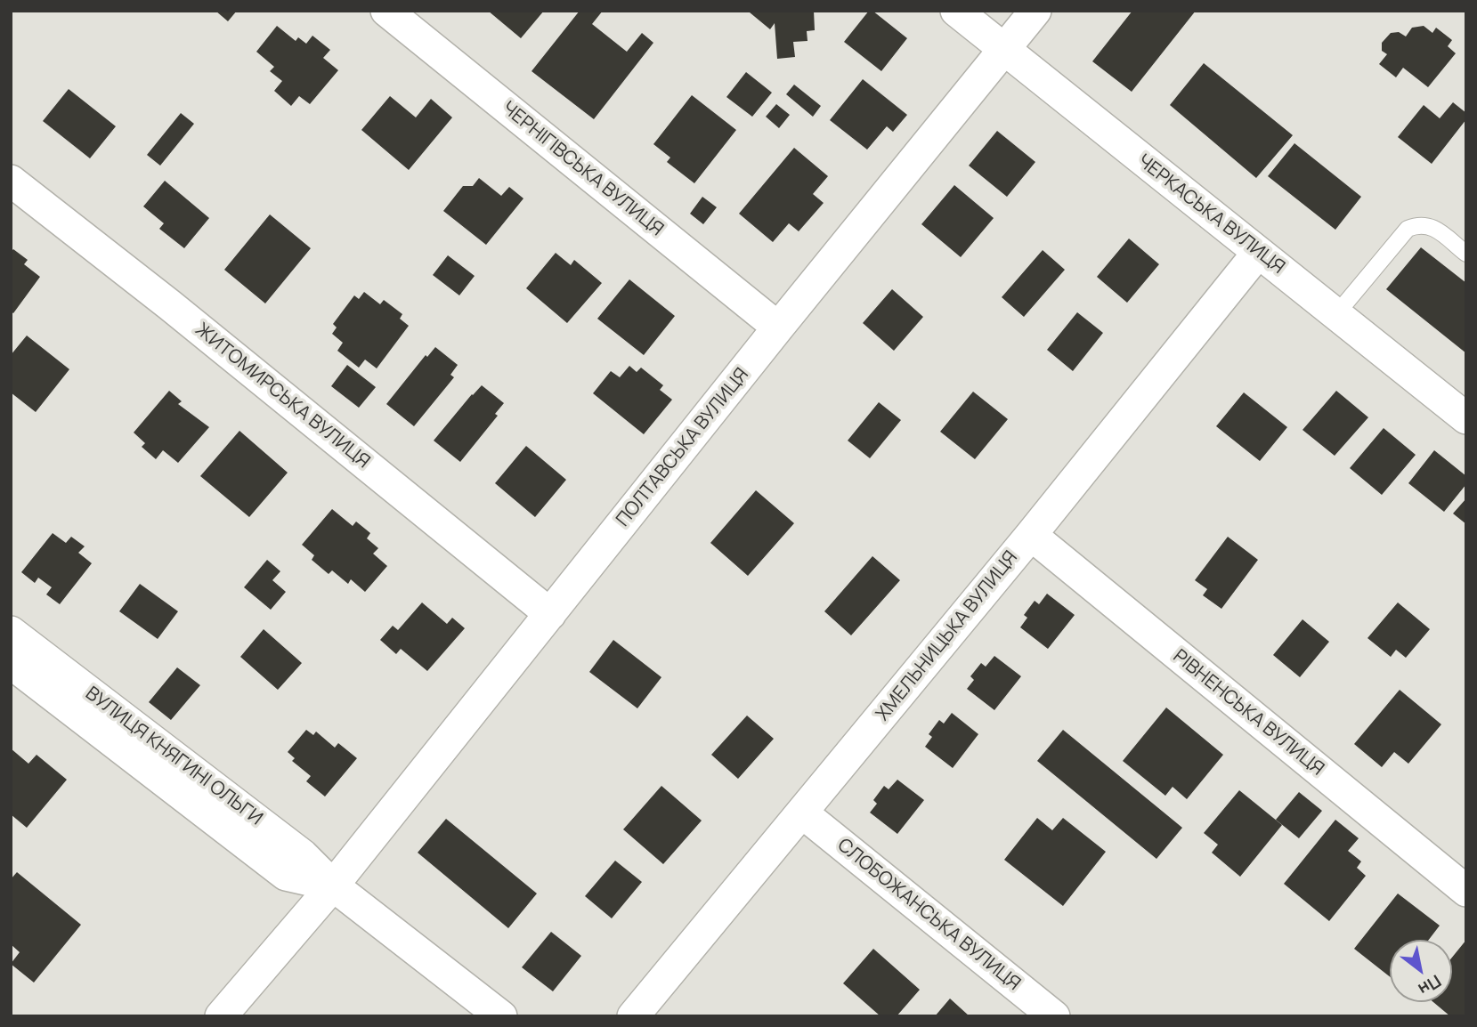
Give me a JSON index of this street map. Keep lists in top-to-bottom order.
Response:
{
  "streets": {
    "street": [
      "ЧЕРНІГІВСЬКА ВУЛИЦЯ",
      "ЧЕРКАСЬКА ВУЛИЦЯ",
      "ЖИТОМИРСЬКА ВУЛИЦЯ",
      "ПОЛТАВСЬКА ВУЛИЦЯ",
      "ХМЕЛЬНИЦЬКА ВУЛИЦЯ",
      "РІВНЕНСЬКА ВУЛИЦЯ",
      "ВУЛИЦЯ КНЯГИНІ ОЛЬГИ",
      "СЛОБОЖАНСЬКА ВУЛИЦЯ"
    ]
  },
  "crossings": [
    ["ЧЕРНІГІВСЬКА ВУЛИЦЯ", "ПОЛТАВСЬКА ВУЛИЦЯ"],
    ["ЧЕРКАСЬКА ВУЛИЦЯ", "ПОЛТАВСЬКА ВУЛИЦЯ"],
    ["ЧЕРКАСЬКА ВУЛИЦЯ", "ХМЕЛЬНИЦЬКА ВУЛИЦЯ"],
    ["ЖИТОМИРСЬКА ВУЛИЦЯ", "ПОЛТАВСЬКА ВУЛИЦЯ"],
    ["ПОЛТАВСЬКА ВУЛИЦЯ", "ВУЛИЦЯ КНЯГИНІ ОЛЬГИ"],
    ["ХМЕЛЬНИЦЬКА ВУЛИЦЯ", "РІВНЕНСЬКА ВУЛИЦЯ"],
    ["ХМЕЛЬНИЦЬКА ВУЛИЦЯ", "СЛОБОЖАНСЬКА ВУЛИЦЯ"]
  ],
  "north": "bottom right"
}
